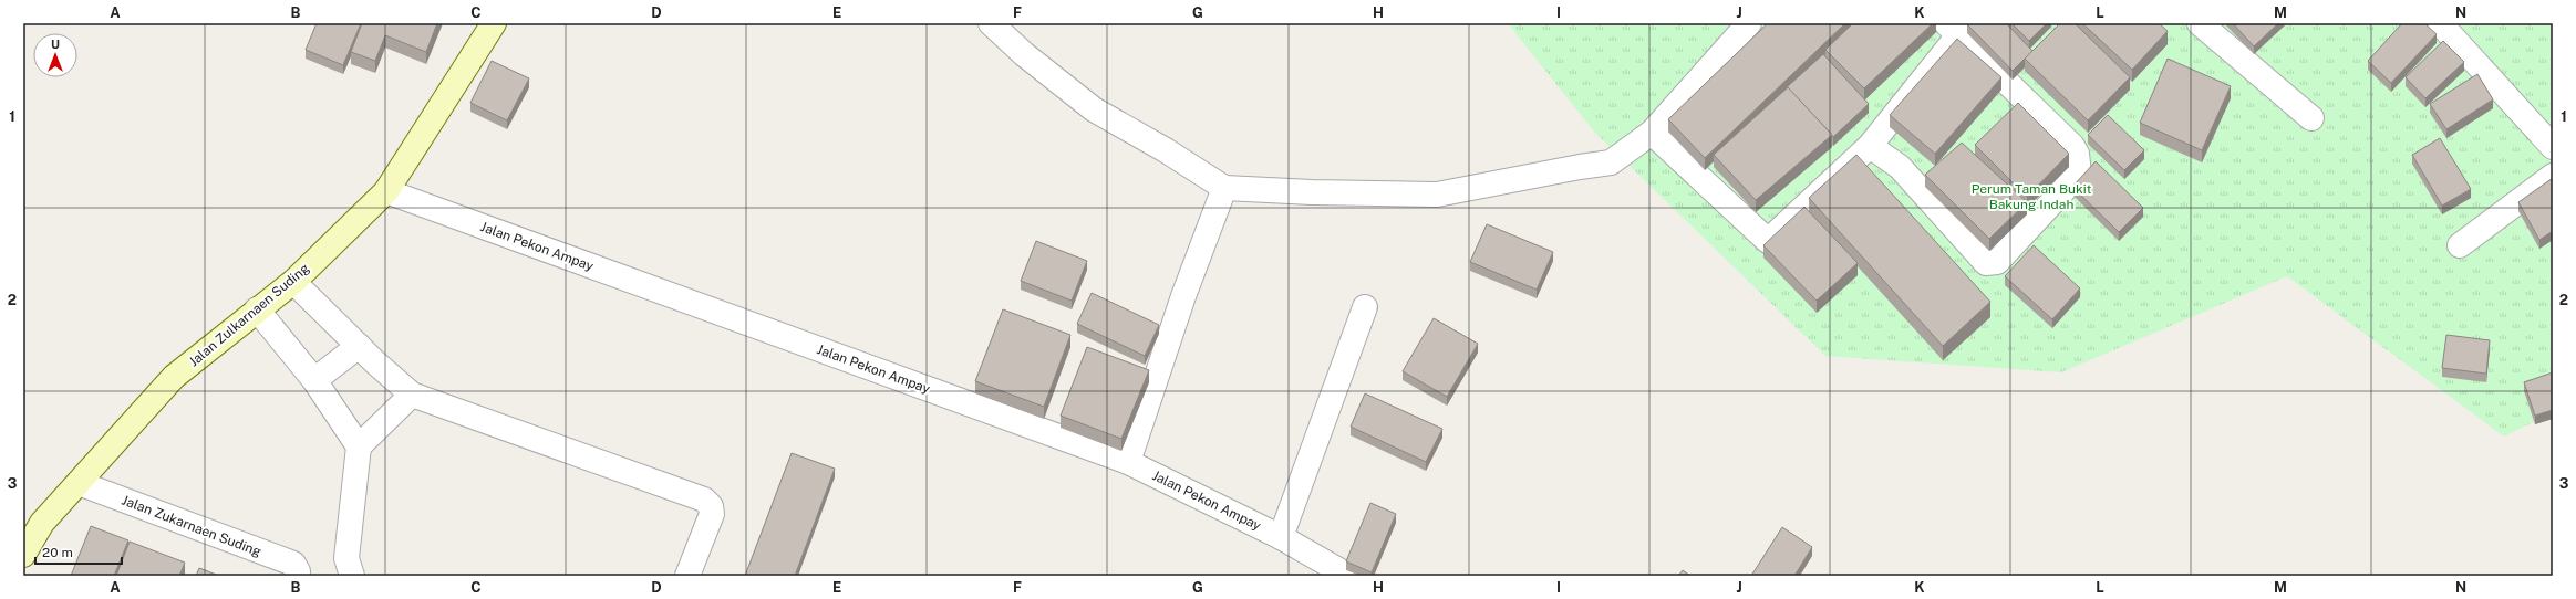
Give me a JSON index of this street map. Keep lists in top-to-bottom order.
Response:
{
  "streets": {
    "street": ["Jalan Pekon Ampay", "Jalan Zulkarnaen Suding", "Jalan Zukarnaen Suding"]
  },
  "crossings": [
    ["Jalan Pekon Ampay", "Jalan Zulkarnaen Suding"],
    ["Jalan Zulkarnaen Suding", "Jalan Zukarnaen Suding"]
  ],
  "parks": ["Perum Taman Bukit Bakung Indah"],
  "scale_bar": "20 m",
  "north": "top",
  "grid": {
    "columns": [
      "A",
      "B",
      "C",
      "D",
      "E",
      "F",
      "G",
      "H",
      "I",
      "J",
      "K",
      "L",
      "M",
      "N"
    ],
    "rows": ["1", "2", "3"]
  }
}
